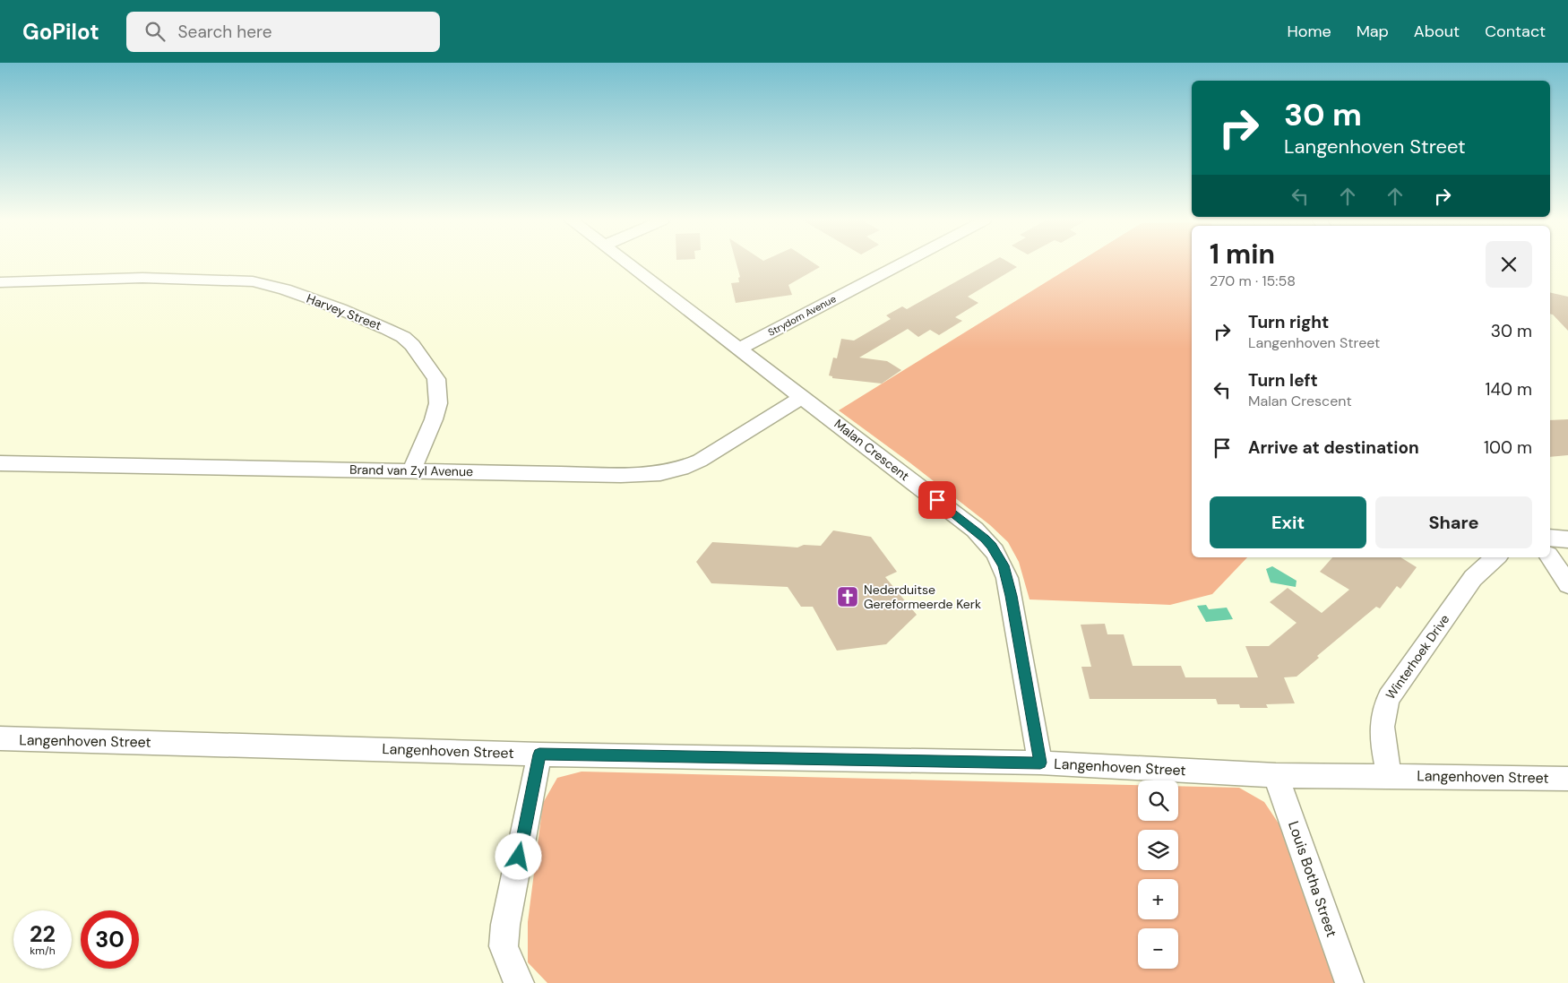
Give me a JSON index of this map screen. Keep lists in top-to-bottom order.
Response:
{
  "streets": {
    "street": [
      "Harvey Street",
      "Strydom Avenue",
      "Malan Crescent",
      "Brand van Zyl Avenue",
      "Winterhoek Drive",
      "Langenhoven Street",
      "Louis Botha Street"
    ]
  },
  "crossings": [
    ["Harvey Street", "Brand van Zyl Avenue"],
    ["Strydom Avenue", "Malan Crescent"],
    ["Malan Crescent", "Brand van Zyl Avenue"],
    ["Malan Crescent", "Langenhoven Street"],
    ["Winterhoek Drive", "Langenhoven Street"],
    ["Langenhoven Street", "Louis Botha Street"]
  ],
  "places": {
    "church": ["Nederduitse Gereformeerde Kerk"]
  },
  "page": {
    "header": "GoPilot",
    "search": "Search here",
    "nav": [
      "Home",
      "Map",
      "About",
      "Contact"
    ],
    "turn": ["30 m", "Langenhoven Street"],
    "heading": ["1 min", "270 m · 15:58"],
    "list": [
      {
        "name": "Turn right",
        "note": "Langenhoven Street",
        "value": "30 m"
      },
      {
        "name": "Turn left",
        "note": "Malan Crescent",
        "value": "140 m"
      },
      {
        "name": "Arrive at destination",
        "value": "100 m"
      }
    ],
    "buttons": ["Exit", "Share"],
    "map_buttons": ["+", "−"],
    "speed": "22 km/h",
    "limit": "30"
  }
}
